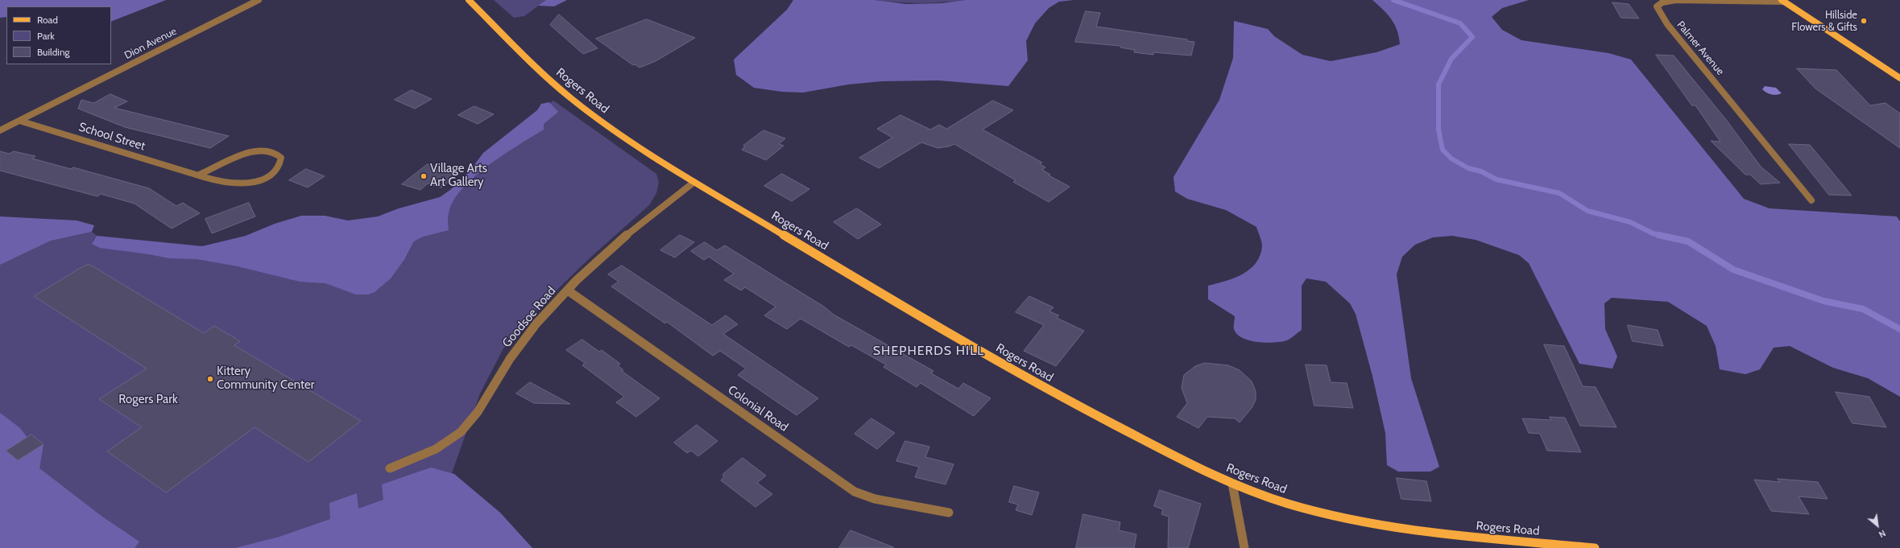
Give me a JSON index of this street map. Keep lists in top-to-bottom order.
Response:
{
  "streets": {
    "main road": ["Rogers Road"],
    "street": [
      "Dion Avenue",
      "Palmer Avenue",
      "School Street",
      "Goodsoe Road",
      "Colonial Road"
    ]
  },
  "crossings": [
    ["Dion Avenue", "School Street"],
    ["Rogers Road", "Goodsoe Road"],
    ["Goodsoe Road", "Colonial Road"]
  ],
  "districts": ["SHEPHERDS HILL"],
  "parks": ["Rogers Park"],
  "places": ["Hillside Flowers & Gifts", "Village Arts Art Gallery", "Kittery Community Center"],
  "legend": ["Road", "Park", "Building"],
  "north": "bottom right"
}
